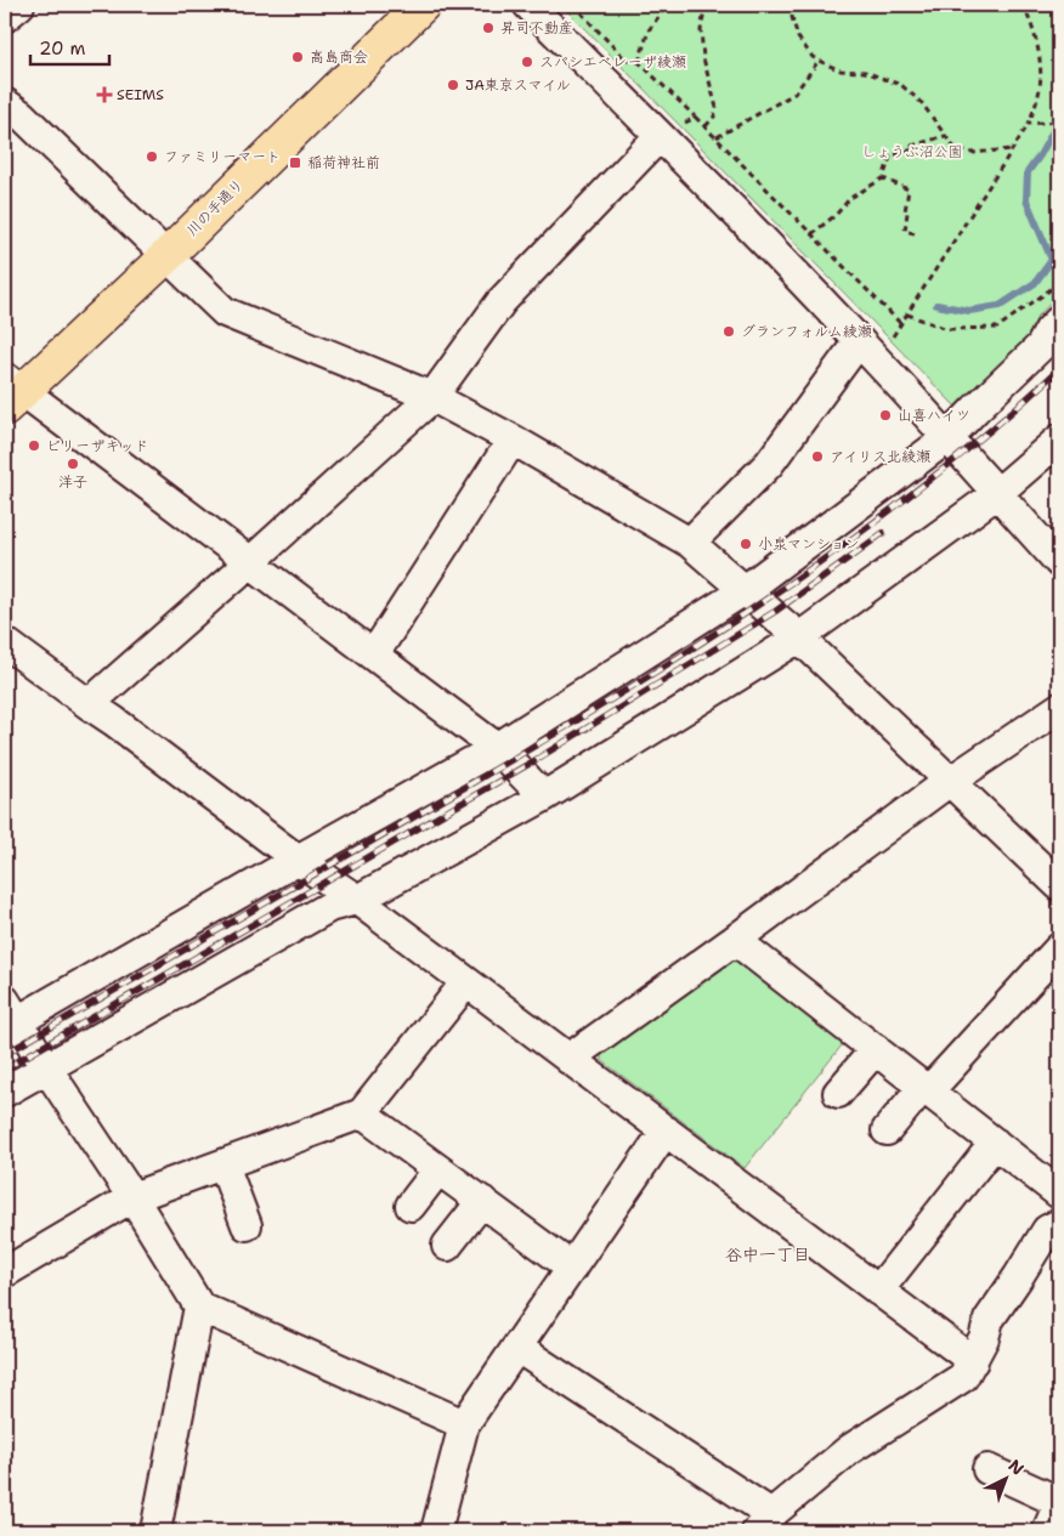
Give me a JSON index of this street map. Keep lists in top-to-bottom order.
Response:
{
  "streets": {
    "main road": ["川の手通り"]
  },
  "districts": ["谷中一丁目"],
  "parks": ["しょうぶ沼公園"],
  "places": {
    "other": [
      "昇司不動産",
      "高島商会",
      "スパシエベレーザ綾瀬",
      "JA東京スマイル",
      "ファミリーマート",
      "グランフォルム綾瀬",
      "山喜ハイツ",
      "ビリーザキッド",
      "アイリス北綾瀬",
      "洋子",
      "小泉マンション"
    ],
    "health": ["SEIMS"],
    "transit": ["稲荷神社前"]
  },
  "scale_bar": "20 m",
  "north": "top right"
}
